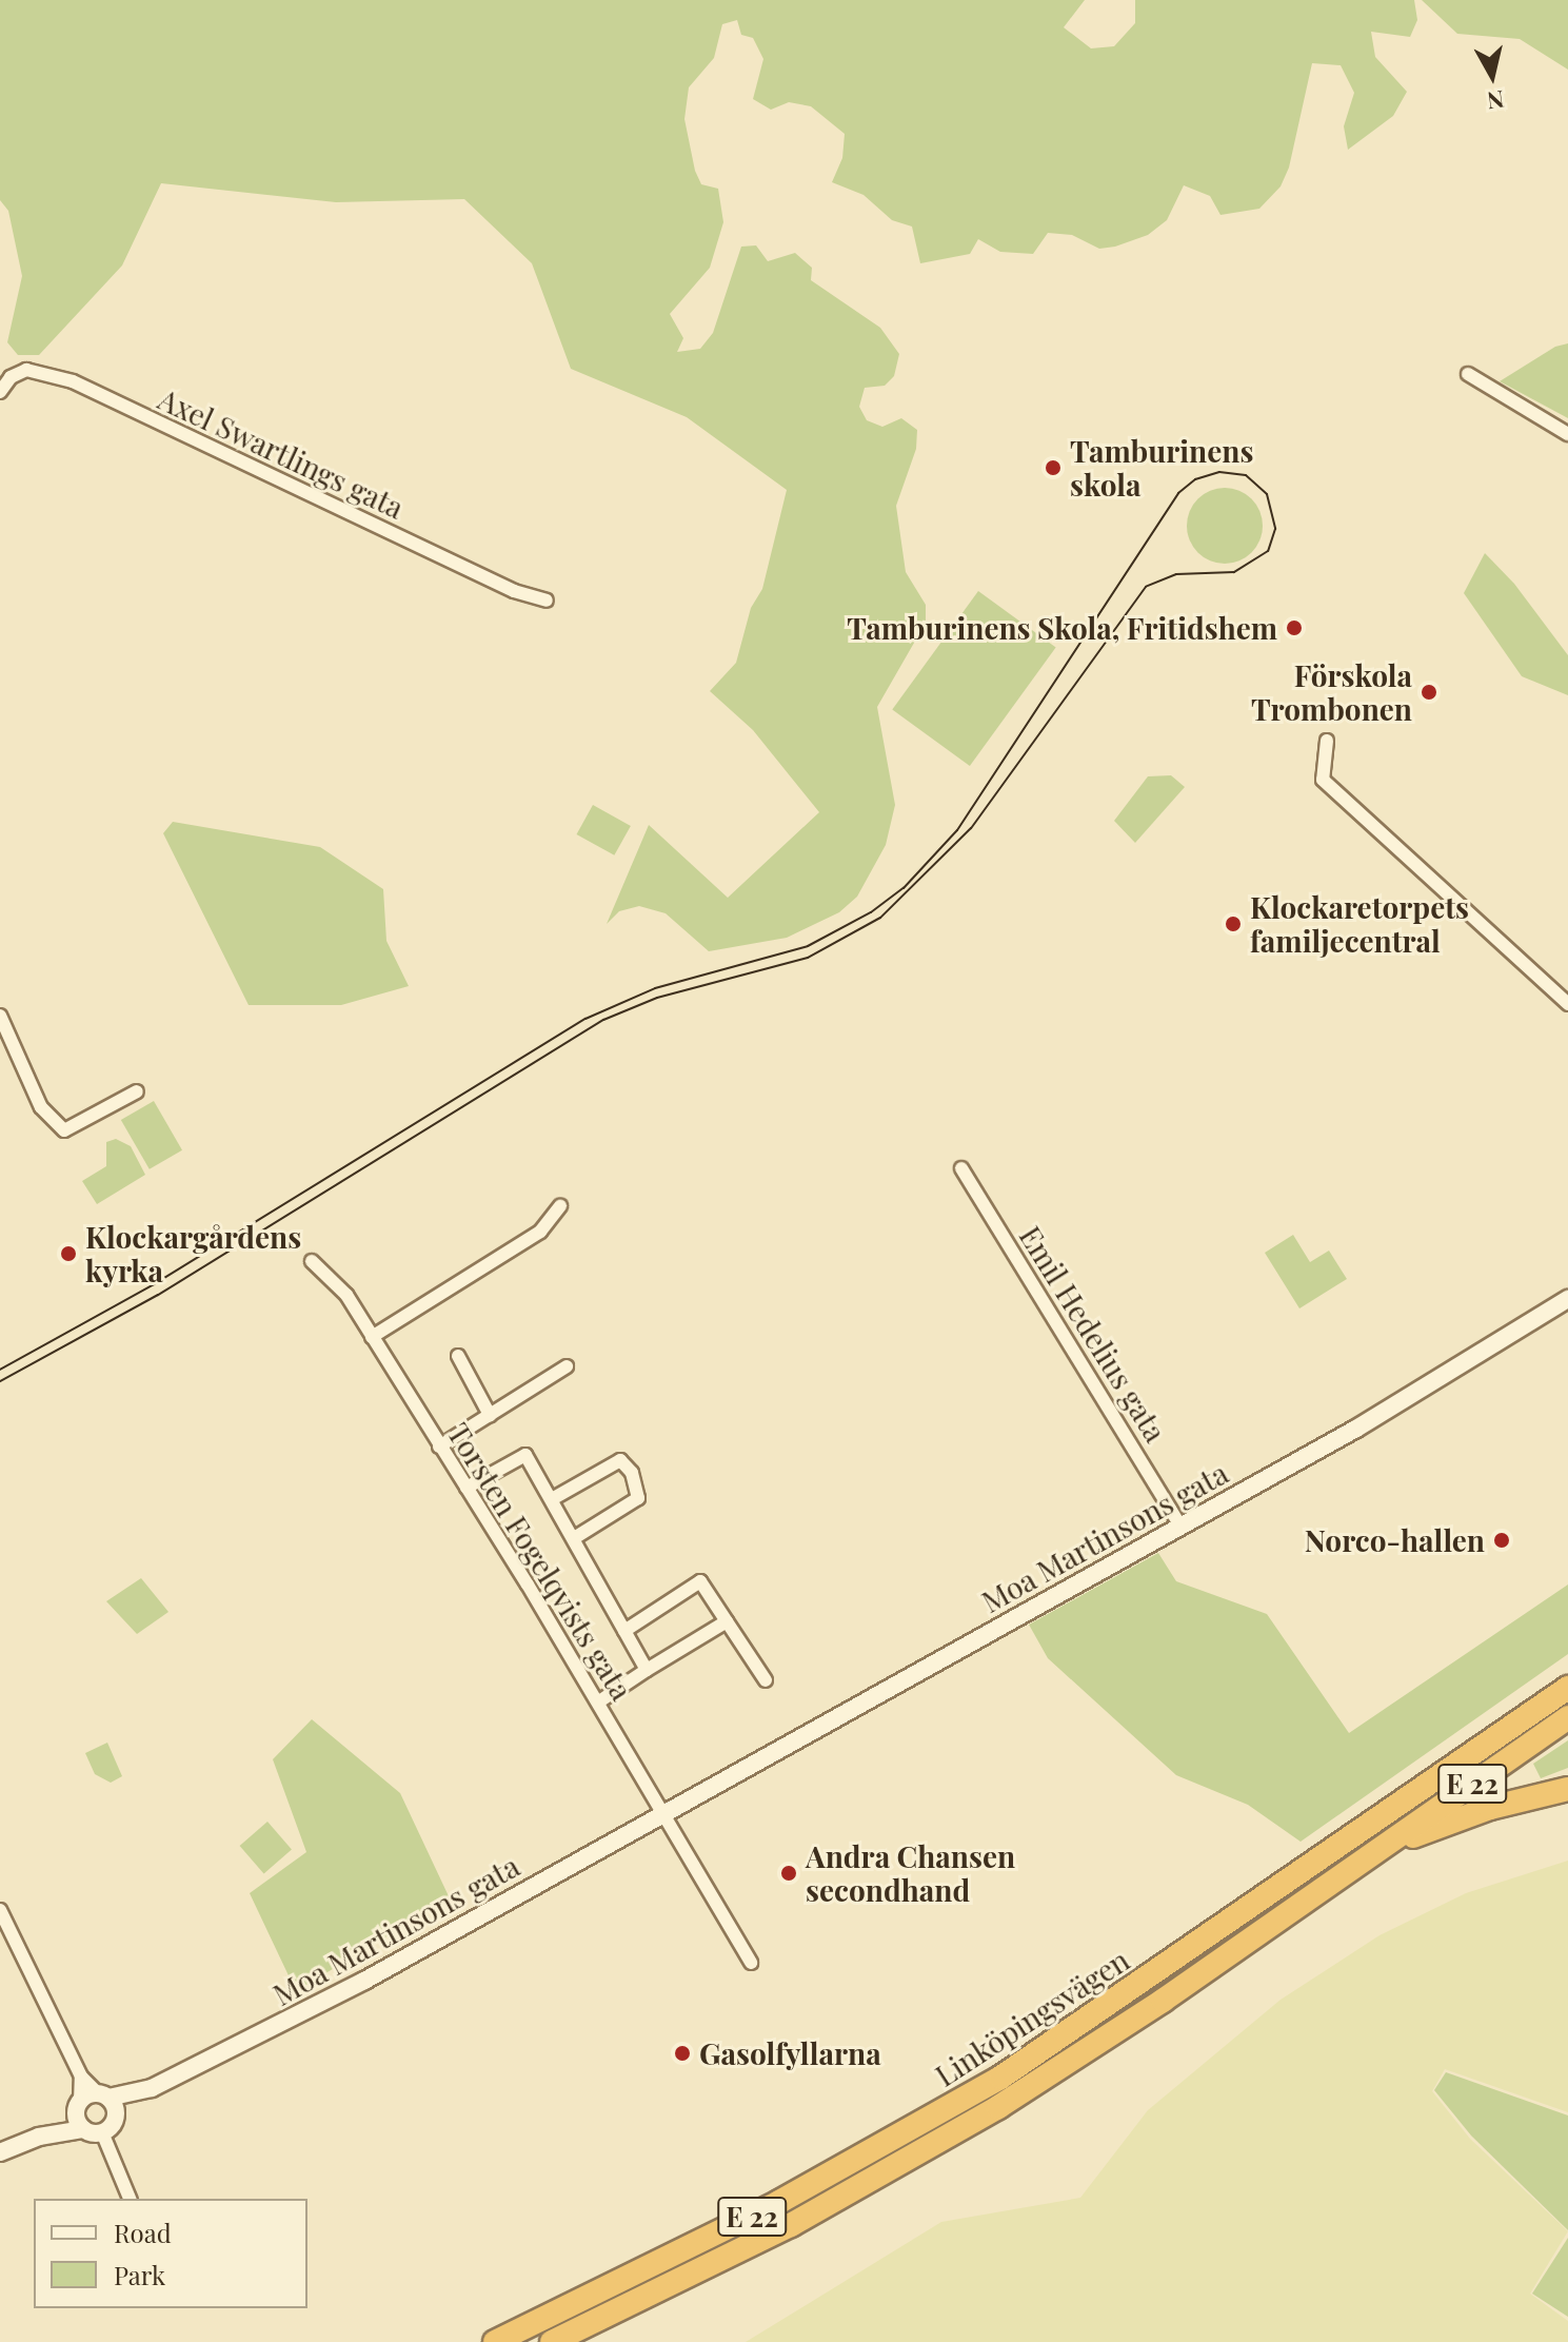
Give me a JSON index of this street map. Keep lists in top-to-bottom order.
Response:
{
  "streets": {
    "highway": ["E 22", "Linköpingsvägen"],
    "street": [
      "Axel Swartlings gata",
      "Emil Hedelius gata",
      "Moa Martinsons gata",
      "Torsten Fogelqvists gata"
    ]
  },
  "crossings": [
    ["Emil Hedelius gata", "Moa Martinsons gata"],
    ["Moa Martinsons gata", "Torsten Fogelqvists gata"],
    ["E 22", "Linköpingsvägen"]
  ],
  "places": [
    "Tamburinens skola",
    "Tamburinens Skola, Fritidshem",
    "Förskola Trombonen",
    "Klockaretorpets familjecentral",
    "Klockargårdens kyrka",
    "Norco-hallen",
    "Andra Chansen secondhand",
    "Gasolfyllarna"
  ],
  "legend": ["Road", "Park"],
  "north": "bottom"
}
